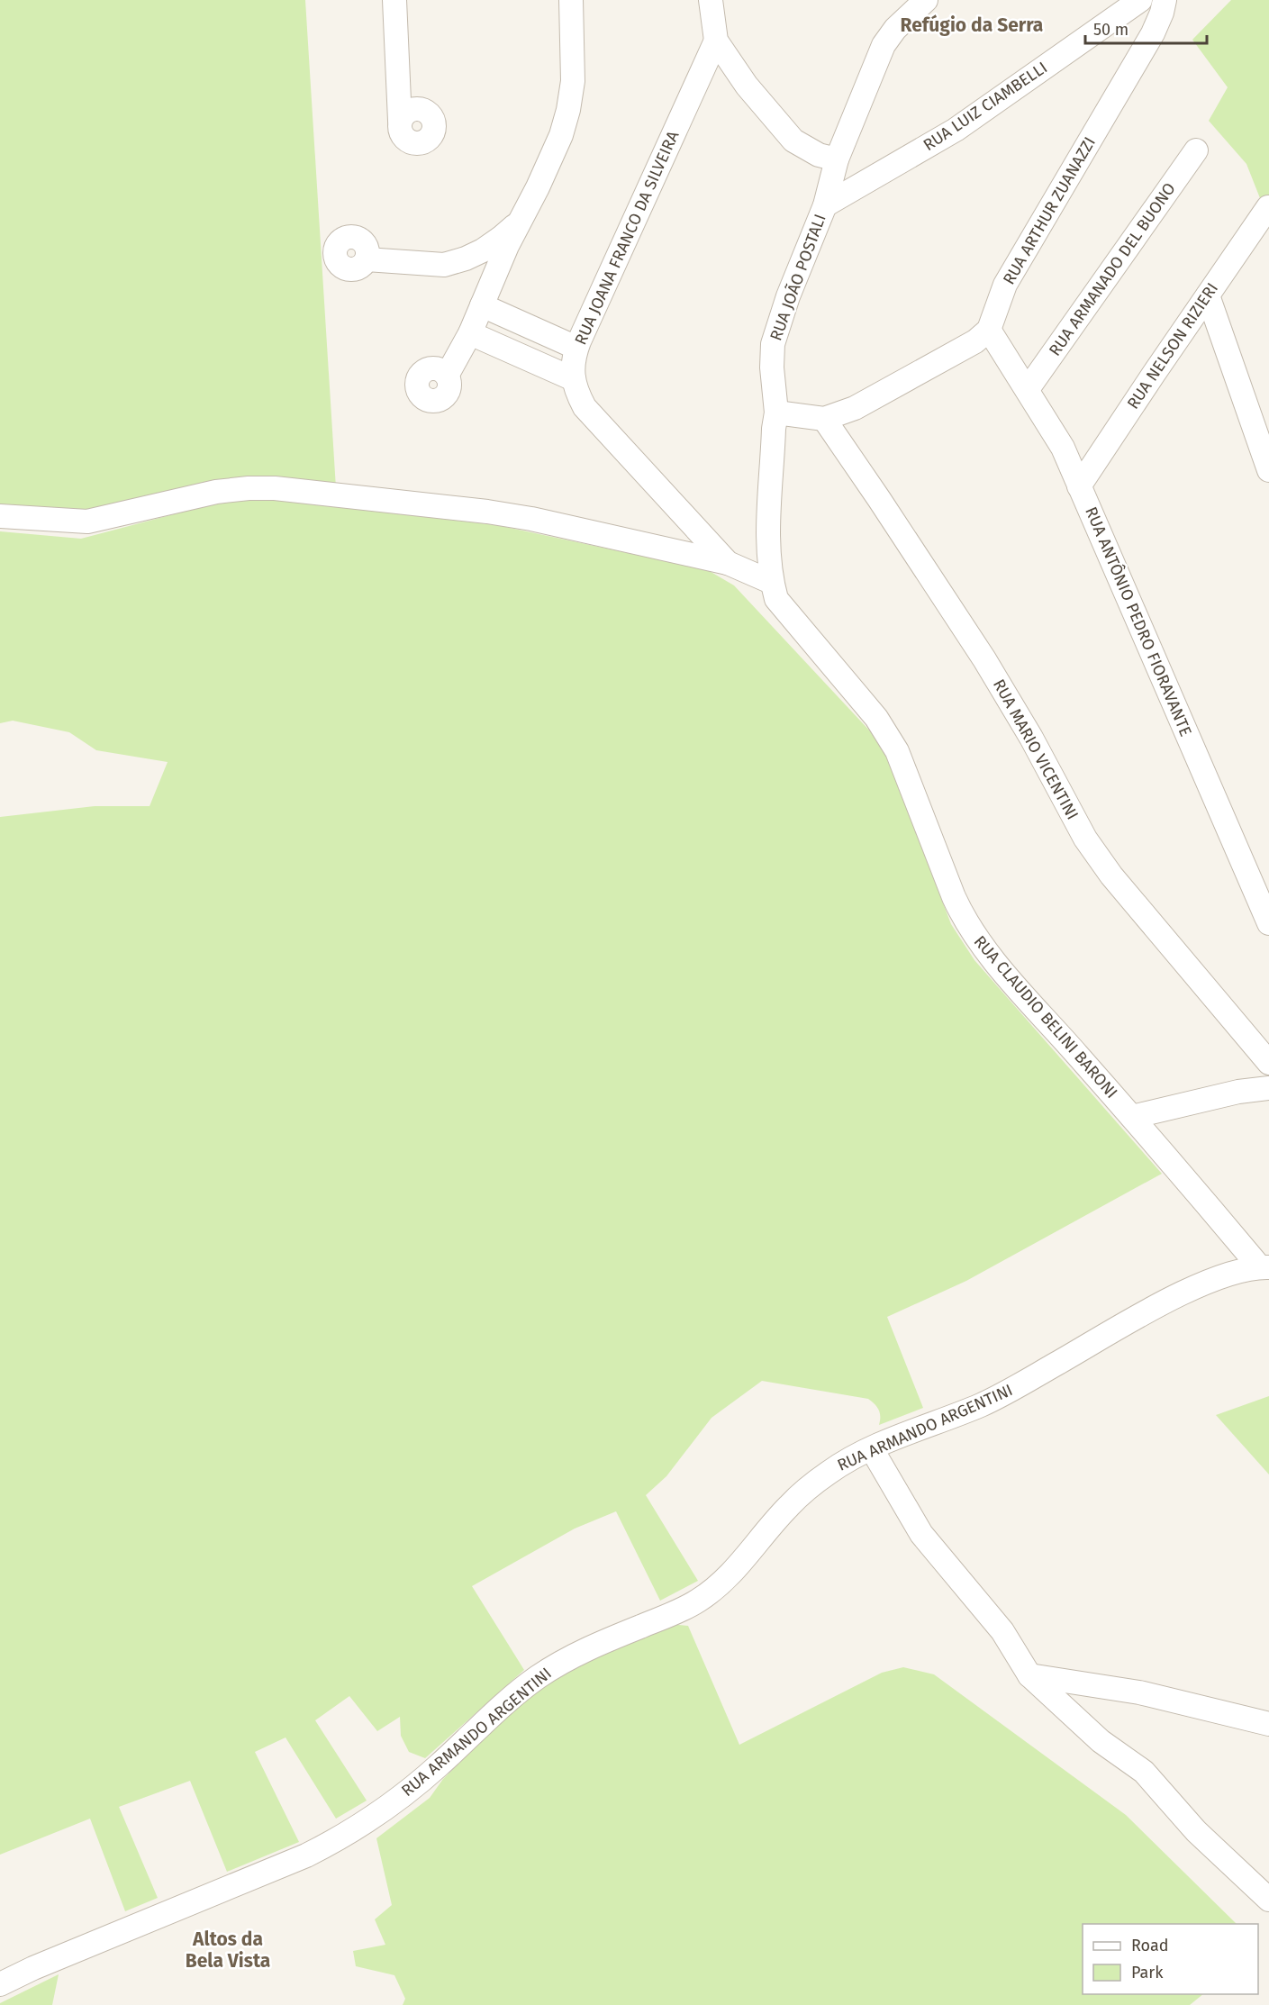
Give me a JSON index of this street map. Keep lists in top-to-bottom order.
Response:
{
  "streets": {
    "street": [
      "RUA LUIZ CIAMBELLI",
      "RUA ARTHUR ZUANAZZI",
      "RUA JOANA FRANCO DA SILVEIRA",
      "RUA ARMANADO DEL BUONO",
      "RUA JOÃO POSTALI",
      "RUA NELSON RIZIERI",
      "RUA ANTÔNIO PEDRO FIORAVANTE",
      "RUA MARIO VICENTINI",
      "RUA CLAUDIO BELINI BARONI",
      "RUA ARMANDO ARGENTINI"
    ]
  },
  "crossings": [
    ["RUA LUIZ CIAMBELLI", "RUA JOÃO POSTALI"],
    ["RUA ARTHUR ZUANAZZI", "RUA ANTÔNIO PEDRO FIORAVANTE"],
    ["RUA JOANA FRANCO DA SILVEIRA", "RUA JOÃO POSTALI"],
    ["RUA JOANA FRANCO DA SILVEIRA", "RUA CLAUDIO BELINI BARONI"],
    ["RUA ARMANADO DEL BUONO", "RUA ANTÔNIO PEDRO FIORAVANTE"],
    ["RUA JOÃO POSTALI", "RUA CLAUDIO BELINI BARONI"],
    ["RUA NELSON RIZIERI", "RUA ANTÔNIO PEDRO FIORAVANTE"],
    ["RUA CLAUDIO BELINI BARONI", "RUA ARMANDO ARGENTINI"]
  ],
  "districts": ["Refúgio da Serra", "Altos da Bela Vista"],
  "legend": ["Road", "Park"],
  "scale_bar": "50 m"
}
